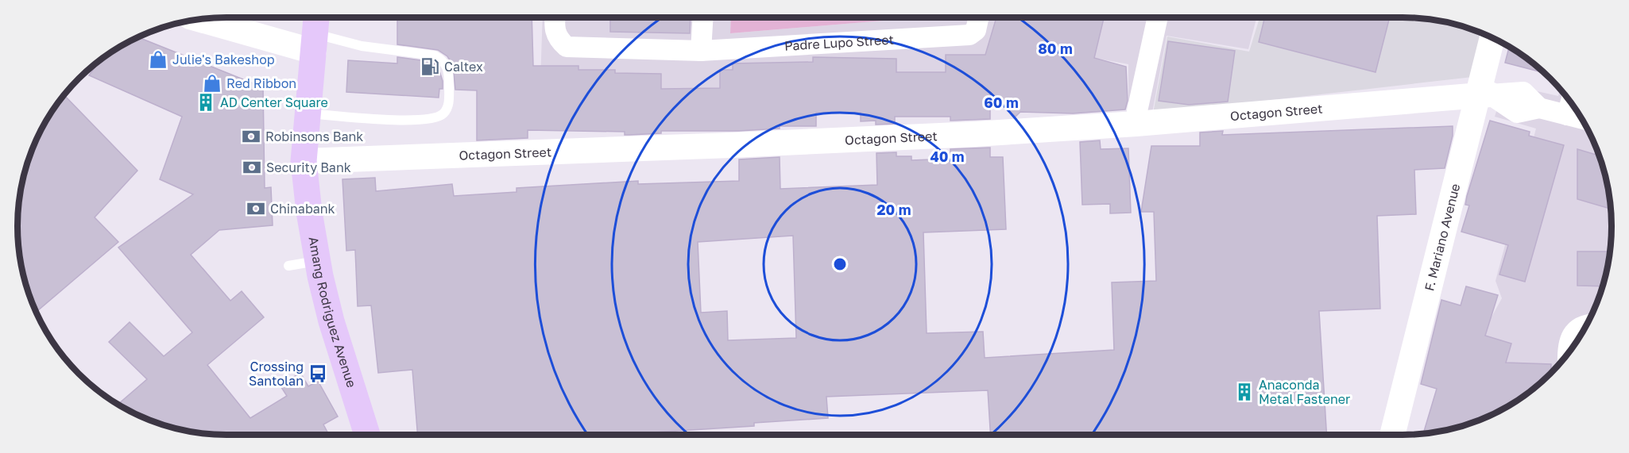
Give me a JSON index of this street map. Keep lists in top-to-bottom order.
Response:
{
  "streets": {
    "main road": ["Amang Rodriguez Avenue"],
    "street": ["Padre Lupo Street", "Octagon Street", "F. Mariano Avenue"]
  },
  "crossings": [
    ["Octagon Street", "F. Mariano Avenue"],
    ["Octagon Street", "Amang Rodriguez Avenue"]
  ],
  "places": {
    "shop": ["Julie's Bakeshop", "Red Ribbon"],
    "fuel station": ["Caltex"],
    "building": ["AD Center Square", "Anaconda Metal Fastener"],
    "bank": ["Robinsons Bank", "Security Bank", "Chinabank"],
    "bus stop": ["Crossing Santolan"]
  },
  "rings": [
    "80 m",
    "60 m",
    "40 m",
    "20 m"
  ]
}
